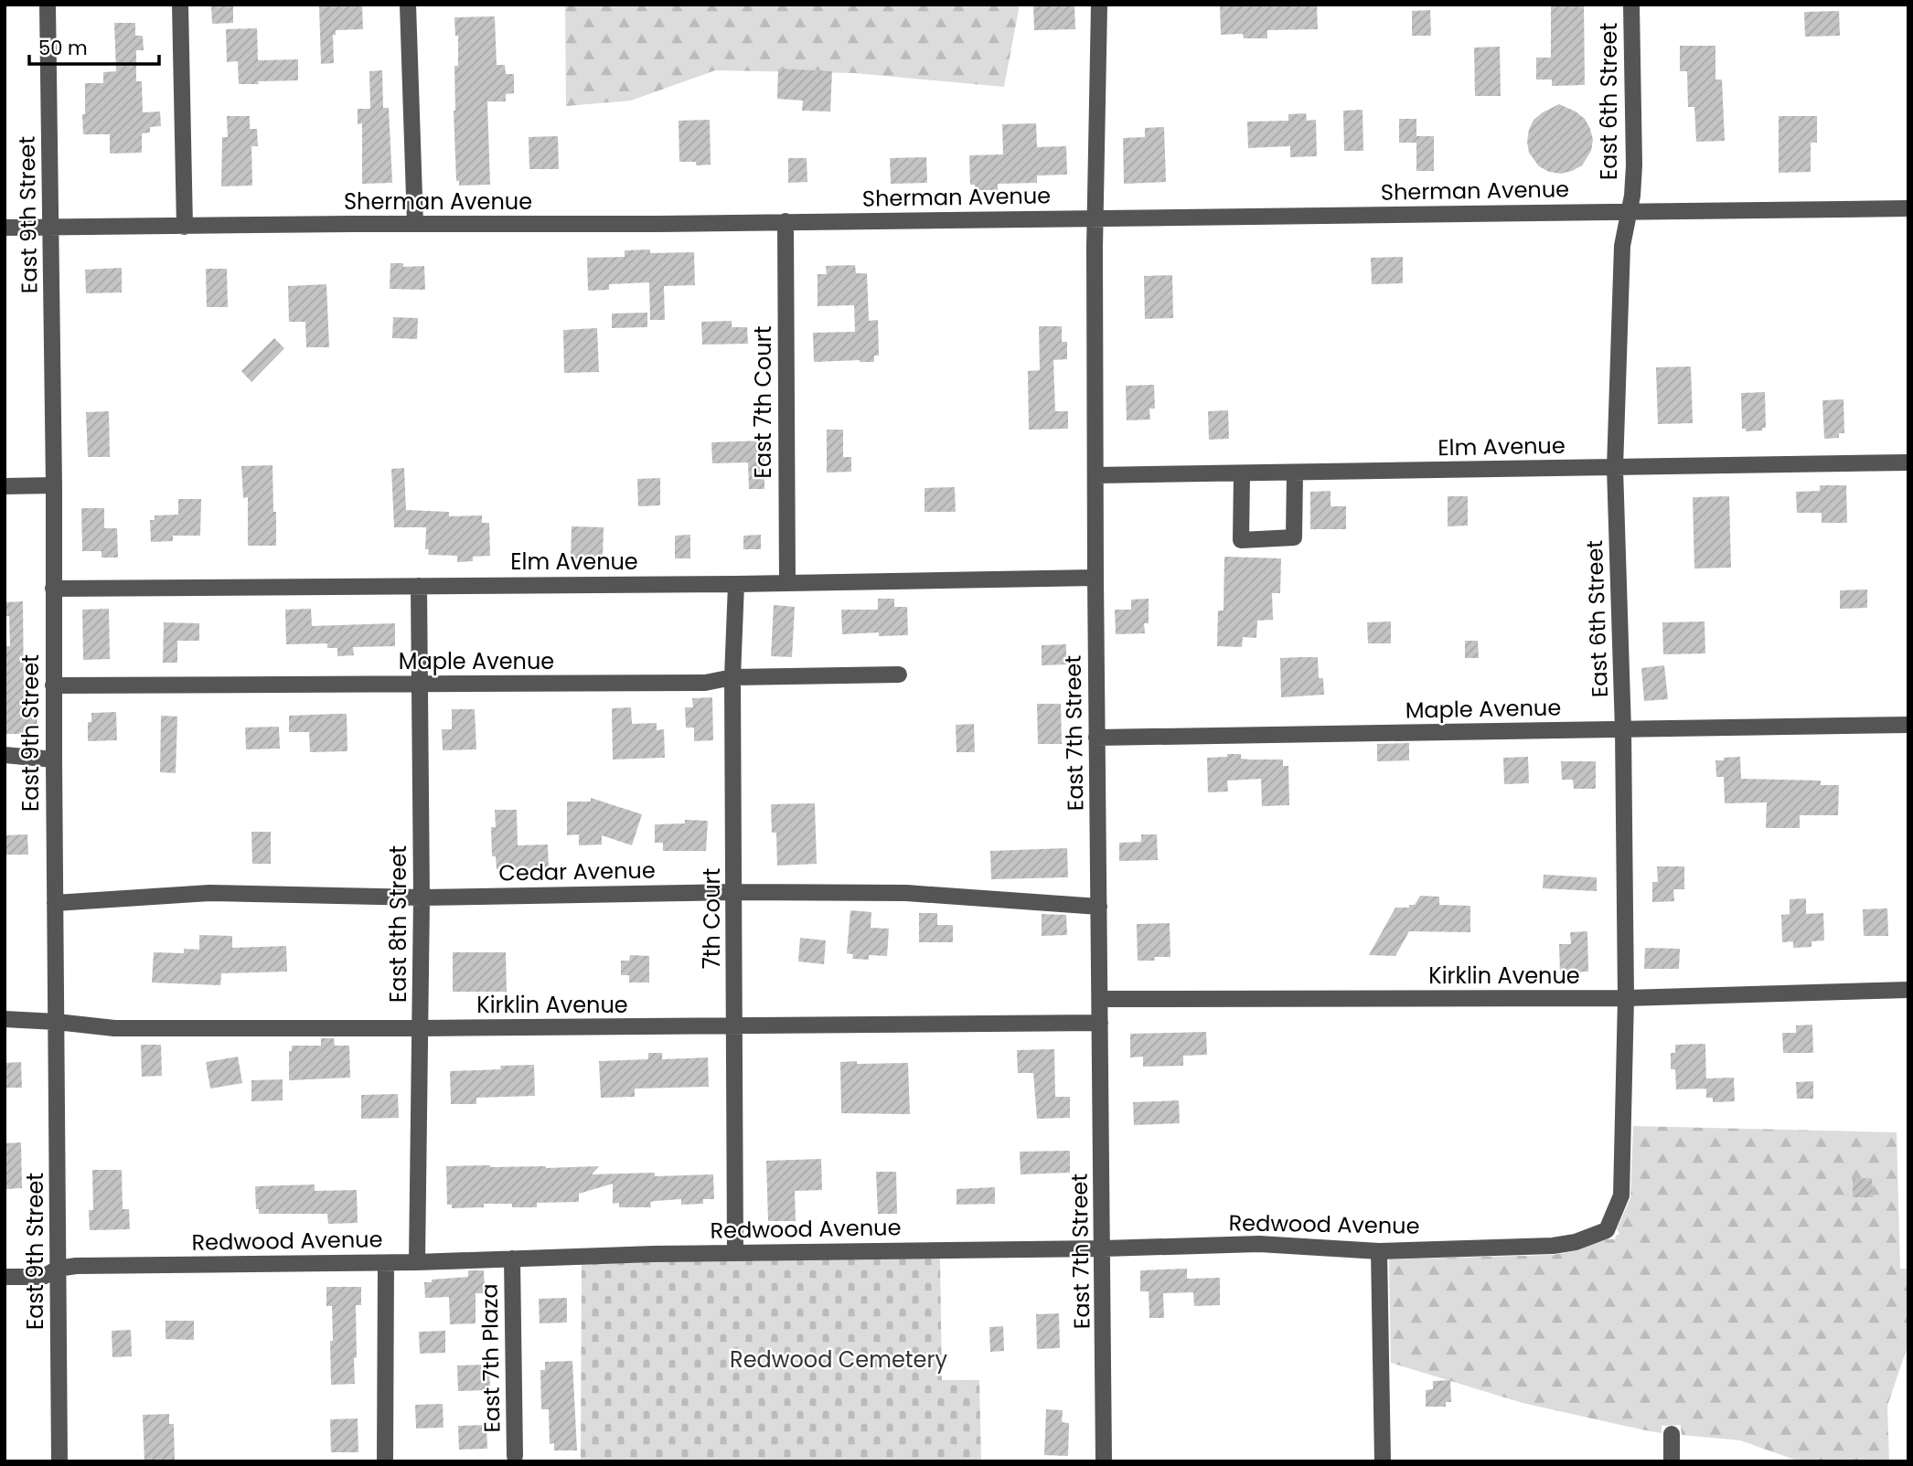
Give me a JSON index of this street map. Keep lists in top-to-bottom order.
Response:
{
  "streets": {
    "street": [
      "East 6th Street",
      "Sherman Avenue",
      "East 9th Street",
      "East 7th Court",
      "Elm Avenue",
      "Maple Avenue",
      "East 7th Street",
      "Cedar Avenue",
      "7th Court",
      "East 8th Street",
      "Kirklin Avenue",
      "Redwood Avenue",
      "East 7th Plaza"
    ]
  },
  "crossings": [
    ["East 6th Street", "Sherman Avenue"],
    ["East 6th Street", "Elm Avenue"],
    ["East 6th Street", "Maple Avenue"],
    ["East 6th Street", "Kirklin Avenue"],
    ["East 6th Street", "Redwood Avenue"],
    ["Sherman Avenue", "East 9th Street"],
    ["Sherman Avenue", "East 7th Court"],
    ["Sherman Avenue", "East 7th Street"],
    ["East 9th Street", "Elm Avenue"],
    ["East 9th Street", "Maple Avenue"],
    ["East 9th Street", "Cedar Avenue"],
    ["East 9th Street", "Kirklin Avenue"],
    ["East 9th Street", "Redwood Avenue"],
    ["East 7th Court", "Elm Avenue"],
    ["Elm Avenue", "East 7th Street"],
    ["Elm Avenue", "7th Court"],
    ["Elm Avenue", "East 8th Street"],
    ["Maple Avenue", "East 7th Street"],
    ["Maple Avenue", "7th Court"],
    ["Maple Avenue", "East 8th Street"],
    ["East 7th Street", "Cedar Avenue"],
    ["East 7th Street", "Kirklin Avenue"],
    ["East 7th Street", "Redwood Avenue"],
    ["Cedar Avenue", "7th Court"],
    ["Cedar Avenue", "East 8th Street"],
    ["7th Court", "Kirklin Avenue"],
    ["7th Court", "Redwood Avenue"],
    ["East 8th Street", "Kirklin Avenue"],
    ["East 8th Street", "Redwood Avenue"],
    ["Redwood Avenue", "East 7th Plaza"]
  ],
  "parks": ["Redwood Cemetery"],
  "scale_bar": "50 m"
}
